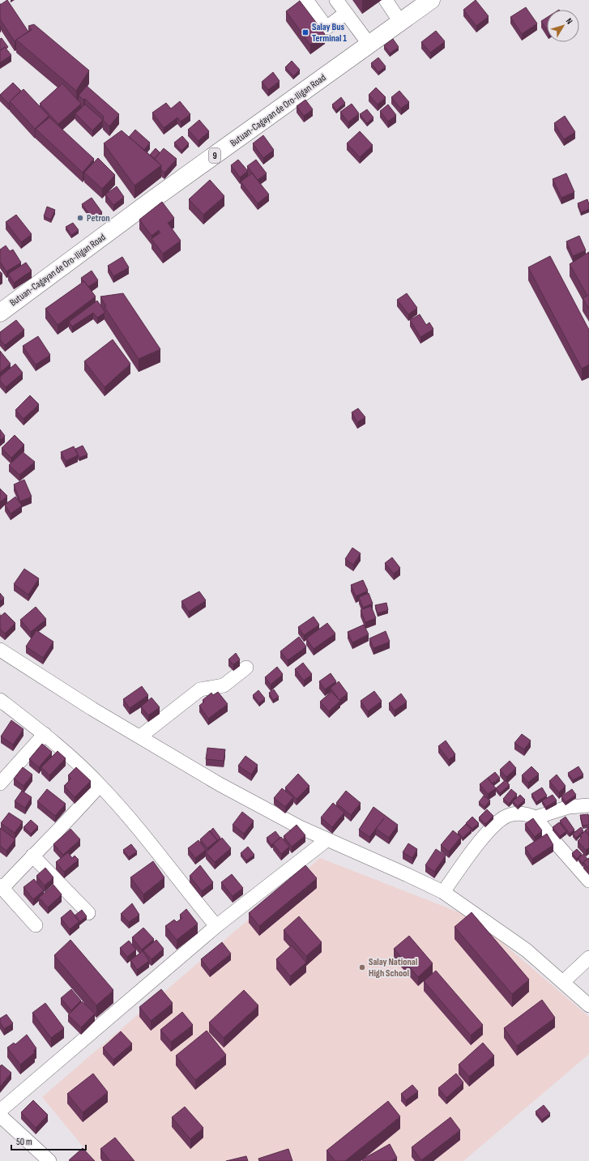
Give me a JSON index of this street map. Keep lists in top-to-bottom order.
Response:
{
  "streets": {
    "highway": ["Butuan-Cagayan de Oro-Iligan Road", "9"]
  },
  "places": {
    "transit": ["Salay Bus Terminal 1"],
    "other": ["Petron", "Salay National High School"]
  },
  "scale_bar": "50 m",
  "north": "top right"
}
